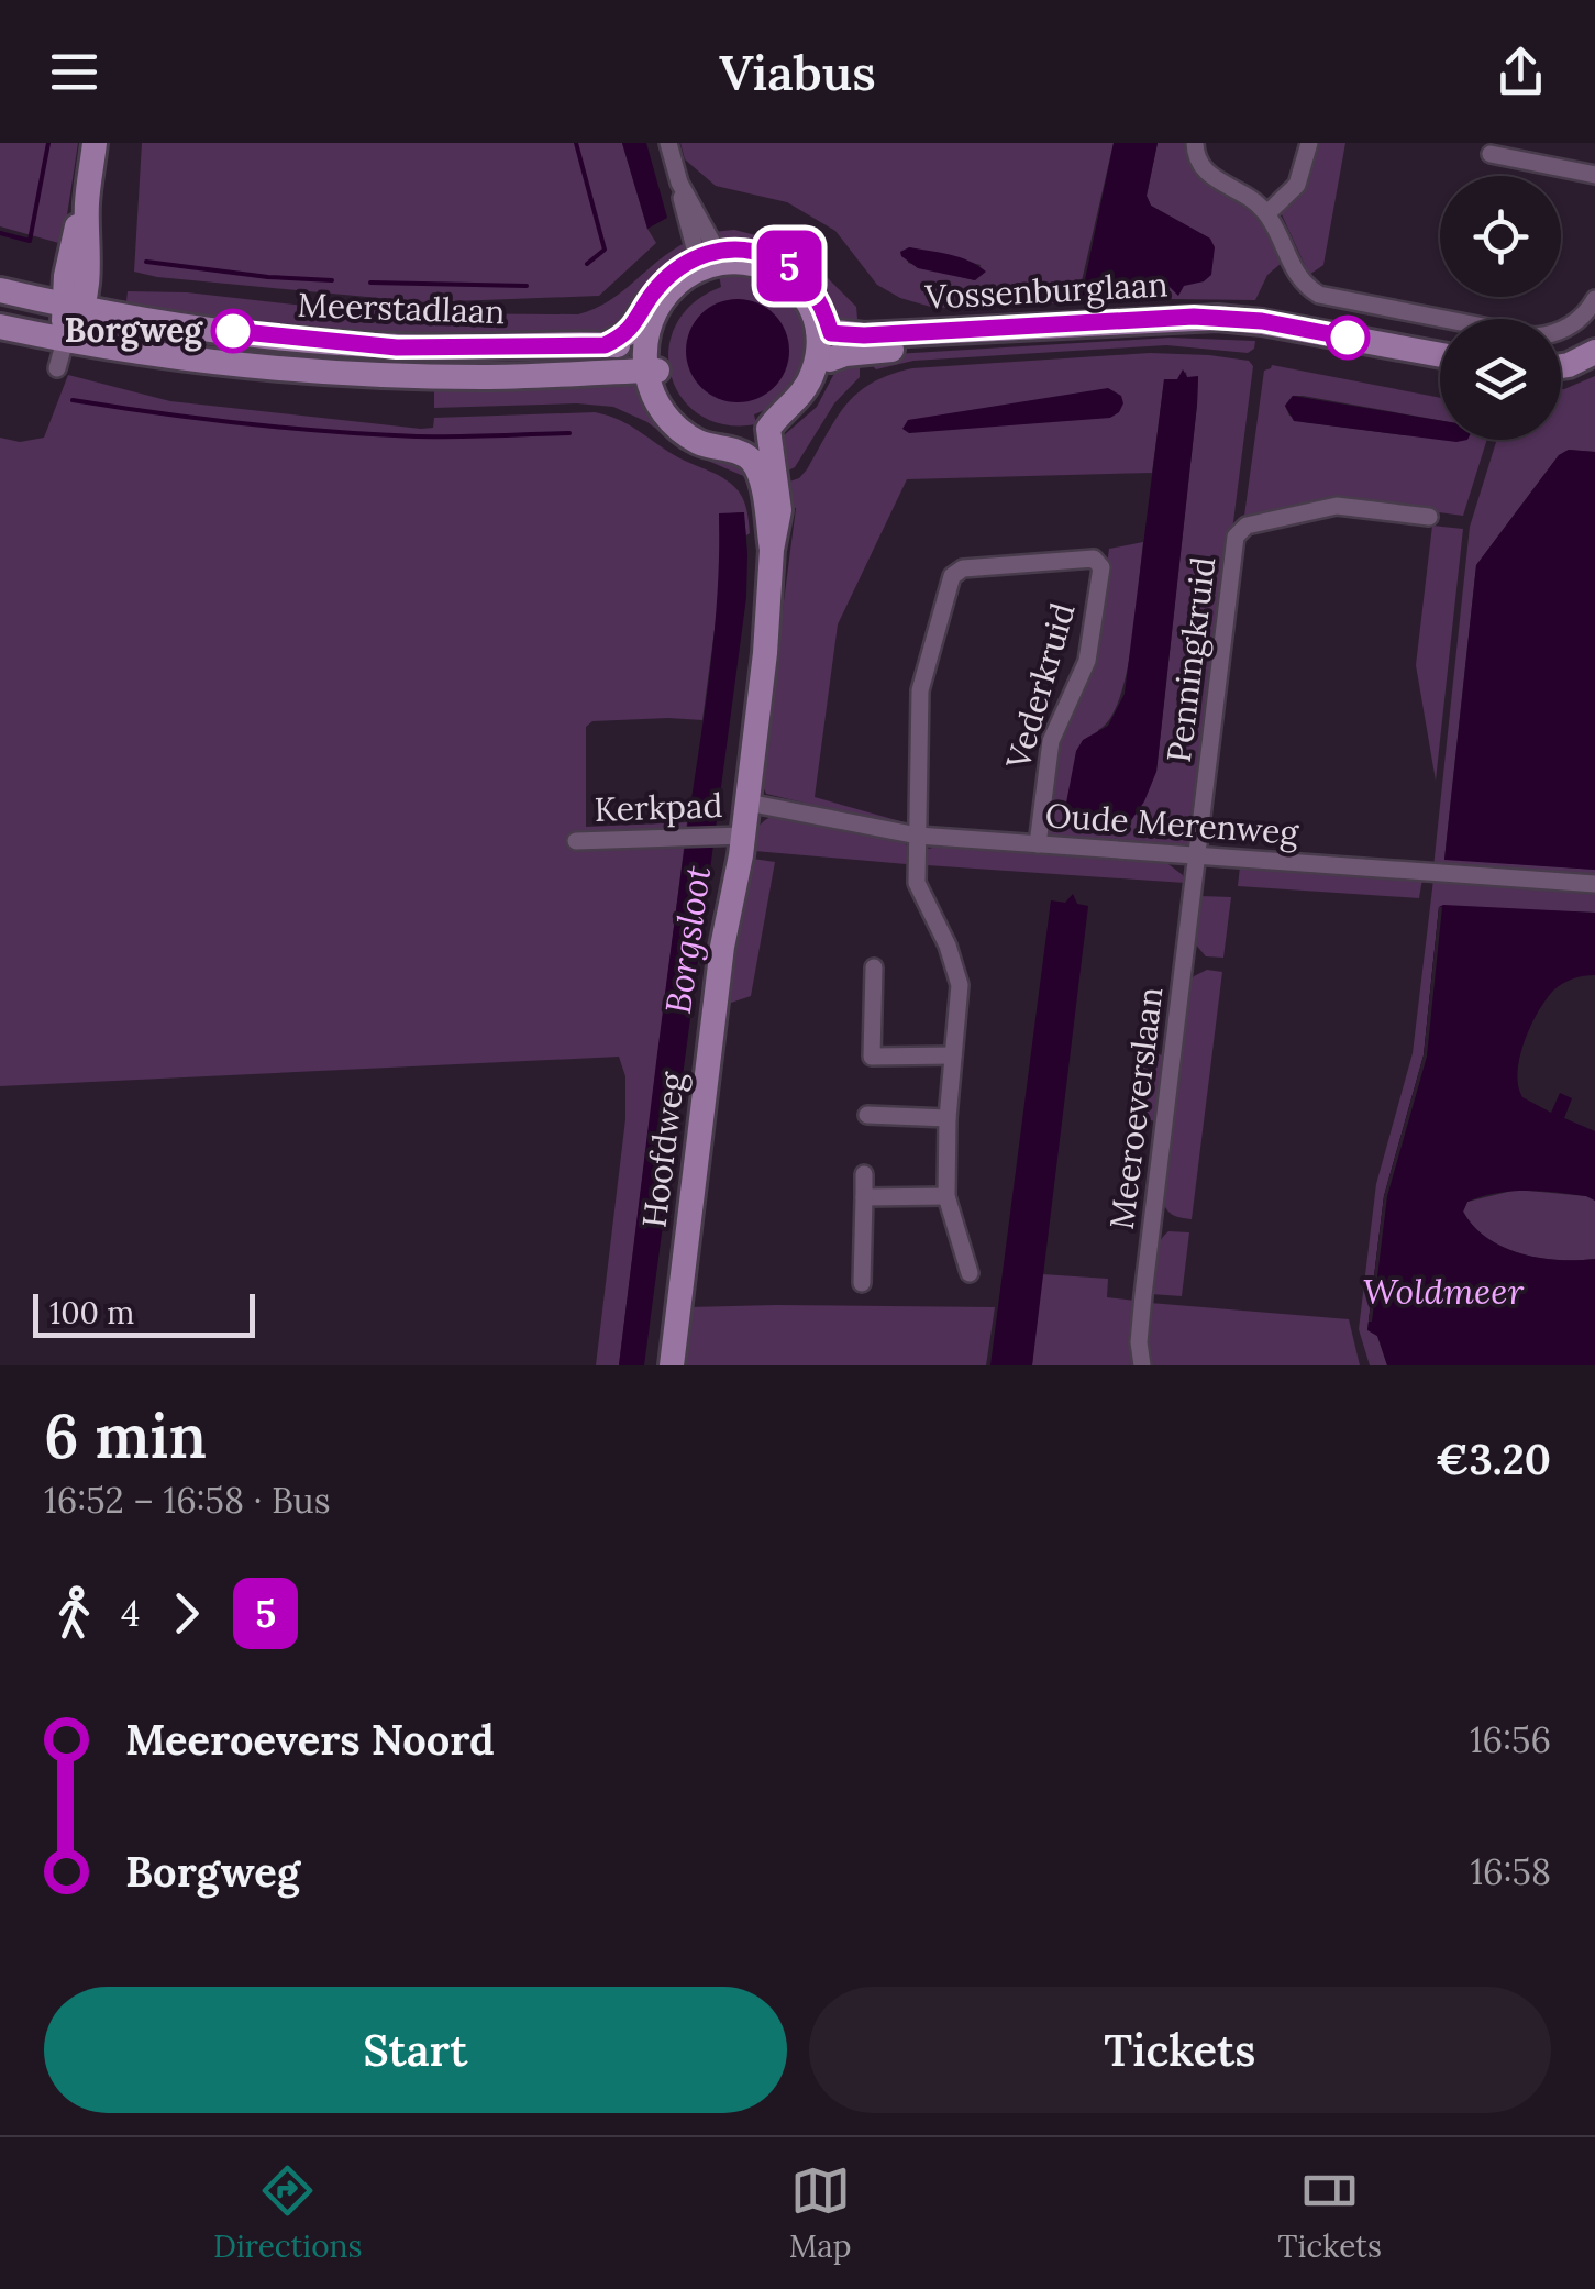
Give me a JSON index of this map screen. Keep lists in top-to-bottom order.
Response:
{
  "streets": {
    "main road": ["Vossenburglaan", "Meerstadlaan", "Hoofdweg"],
    "street": [
      "Penningkruid",
      "Vederkruid",
      "Kerkpad",
      "Oude Merenweg",
      "Meeroeverslaan"
    ]
  },
  "crossings": [
    ["Vossenburglaan", "Meerstadlaan"],
    ["Vossenburglaan", "Hoofdweg"],
    ["Meerstadlaan", "Hoofdweg"],
    ["Penningkruid", "Oude Merenweg"],
    ["Penningkruid", "Meeroeverslaan"],
    ["Vederkruid", "Oude Merenweg"],
    ["Kerkpad", "Hoofdweg"],
    ["Oude Merenweg", "Meeroeverslaan"],
    ["Oude Merenweg", "Hoofdweg"]
  ],
  "water": ["Borgsloot", "Woldmeer"],
  "places": ["Borgweg"],
  "lines": ["bus line 5"],
  "scale_bar": "100 m",
  "page": {
    "header": "Viabus",
    "on_map": "5",
    "scale": "100 m",
    "heading": ["6 min", "16:52 – 16:58 · Bus", "€3.20"],
    "legs": ["4", "5"],
    "list": [
      {
        "name": "Meeroevers Noord",
        "value": "16:56"
      },
      {
        "name": "Borgweg",
        "value": "16:58"
      }
    ],
    "buttons": ["Start", "Tickets"],
    "tabs": ["Directions", "Map", "Tickets"]
  }
}
